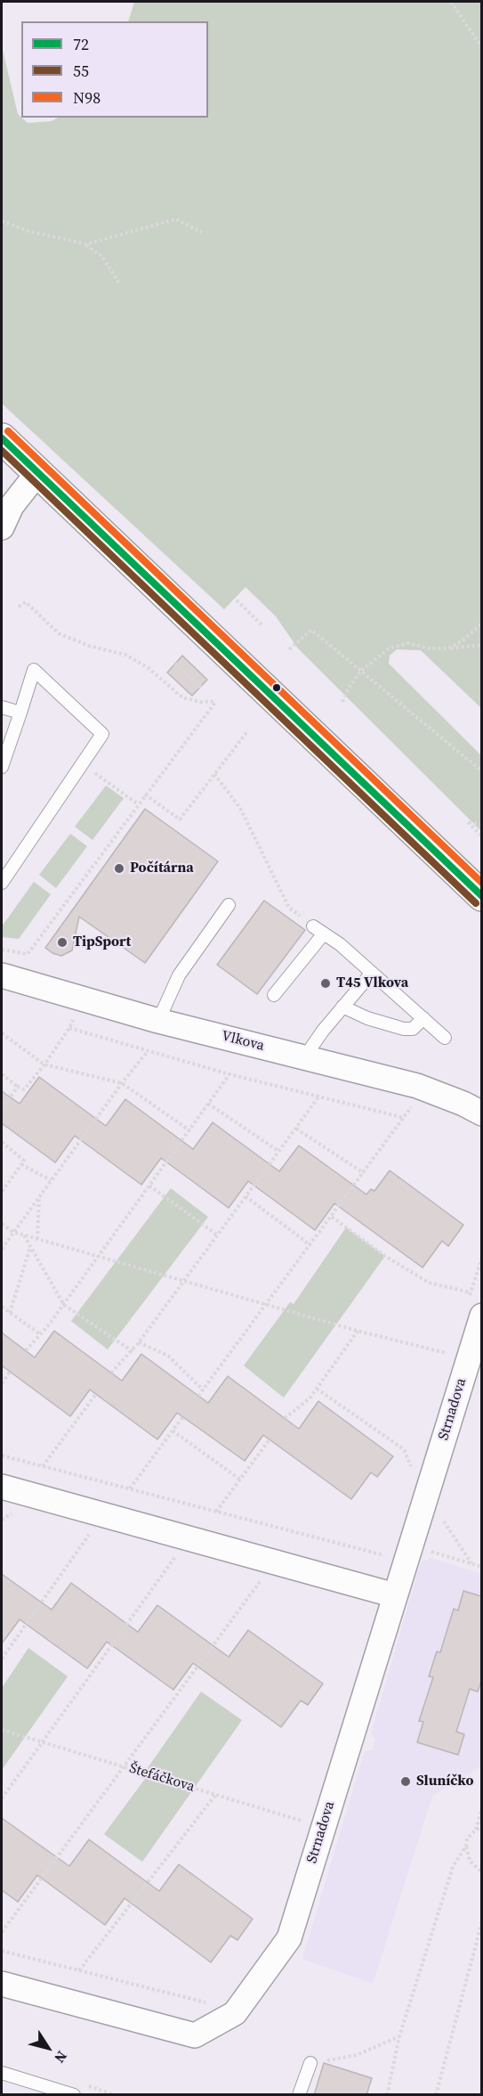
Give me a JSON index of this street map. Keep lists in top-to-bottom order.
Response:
{
  "streets": {
    "street": ["Vlkova", "Strnadova"],
    "path": ["Štefáčkova"]
  },
  "crossings": [
    ["Strnadova", "Štefáčkova"]
  ],
  "places": [
    "Počítárna",
    "TipSport",
    "T45 Vlkova",
    "Sluníčko"
  ],
  "lines": ["transit line N98", "transit line 72", "transit line 55"],
  "legend": ["72", "55", "N98"],
  "north": "bottom right"
}
